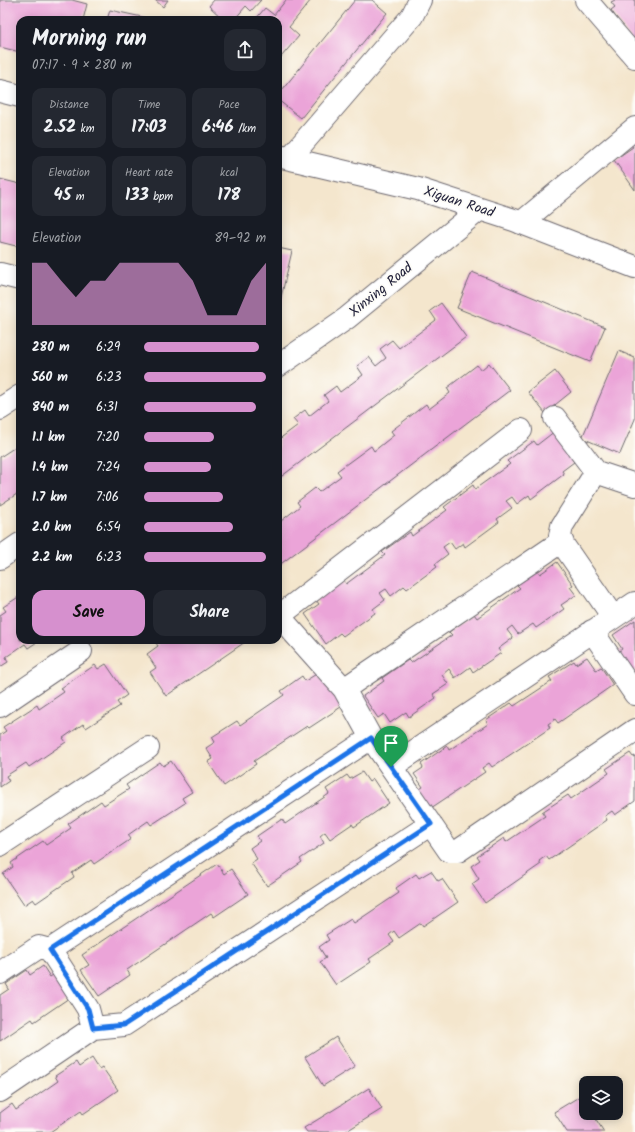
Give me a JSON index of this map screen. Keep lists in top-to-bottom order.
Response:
{
  "streets": {
    "street": ["Xiguan Road", "Xinxing Road"]
  },
  "crossings": [
    ["Xiguan Road", "Xinxing Road"]
  ],
  "page": {
    "heading": ["Morning run", "07:17 · 9 × 280 m"],
    "stats": [
      ["Distance", "2.52 km"],
      ["Time", "17:03"],
      ["Pace", "6:46 /km"],
      ["Elevation", "45 m"],
      ["Heart rate", "133 bpm"],
      ["kcal", "178"]
    ],
    "chart": ["Elevation", "89–92 m"],
    "list": [
      {
        "name": "280 m",
        "note": "6:29"
      },
      {
        "name": "560 m",
        "note": "6:23"
      },
      {
        "name": "840 m",
        "note": "6:31"
      },
      {
        "name": "1.1 km",
        "note": "7:20"
      },
      {
        "name": "1.4 km",
        "note": "7:24"
      },
      {
        "name": "1.7 km",
        "note": "7:06"
      },
      {
        "name": "2.0 km",
        "note": "6:54"
      },
      {
        "name": "2.2 km",
        "note": "6:23"
      }
    ],
    "buttons": ["Save", "Share"]
  }
}
